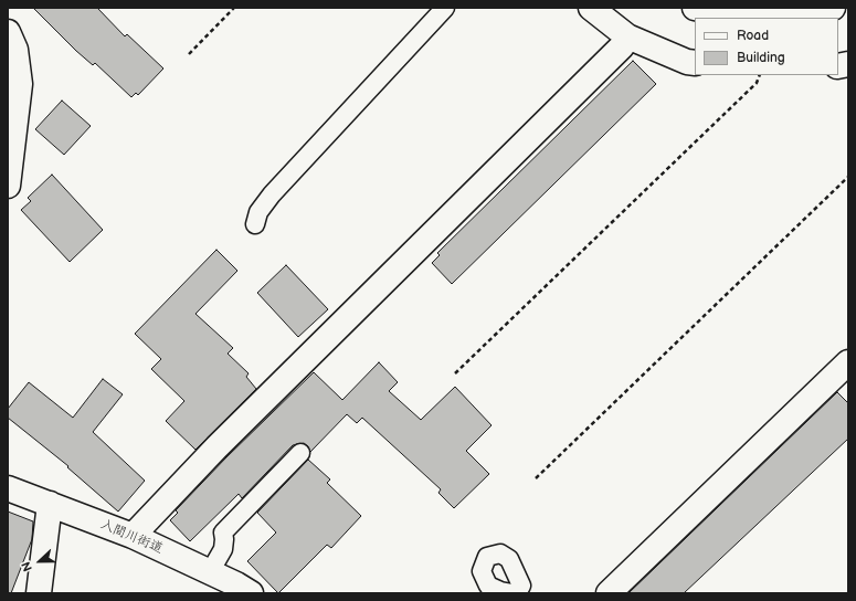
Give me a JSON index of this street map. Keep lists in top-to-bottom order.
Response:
{
  "streets": {
    "main road": ["入間川街道"]
  },
  "legend": ["Road", "Building"],
  "north": "left"
}
